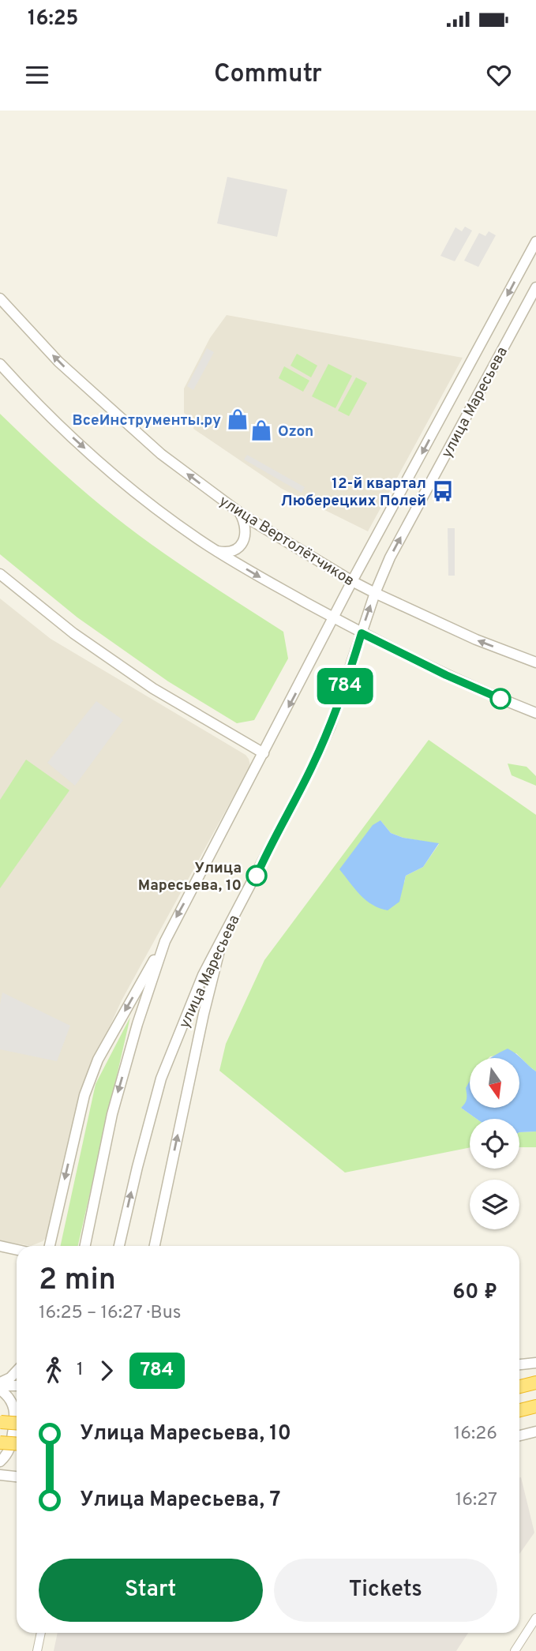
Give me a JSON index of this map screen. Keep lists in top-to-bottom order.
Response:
{
  "streets": {
    "street": ["улица Маресьева", "улица Вертолётчиков"]
  },
  "crossings": [
    ["улица Маресьева", "улица Вертолётчиков"]
  ],
  "places": {
    "shop": ["ВсеИнструменты.ру", "Ozon"],
    "bus stop": ["12-й квартал Люберецких Полей"],
    "other": ["Улица Маресьева, 10"]
  },
  "lines": ["bus line 784"],
  "north": "bottom",
  "page": {
    "status": "16:25",
    "header": "Commutr",
    "on_map": "784",
    "heading": ["2 min", "16:25 – 16:27 · Bus", "60 ₽"],
    "legs": ["1", "784"],
    "list": [
      {
        "name": "Улица Маресьева, 10",
        "value": "16:26"
      },
      {
        "name": "Улица Маресьева, 7",
        "value": "16:27"
      }
    ],
    "buttons": ["Start", "Tickets"]
  }
}
